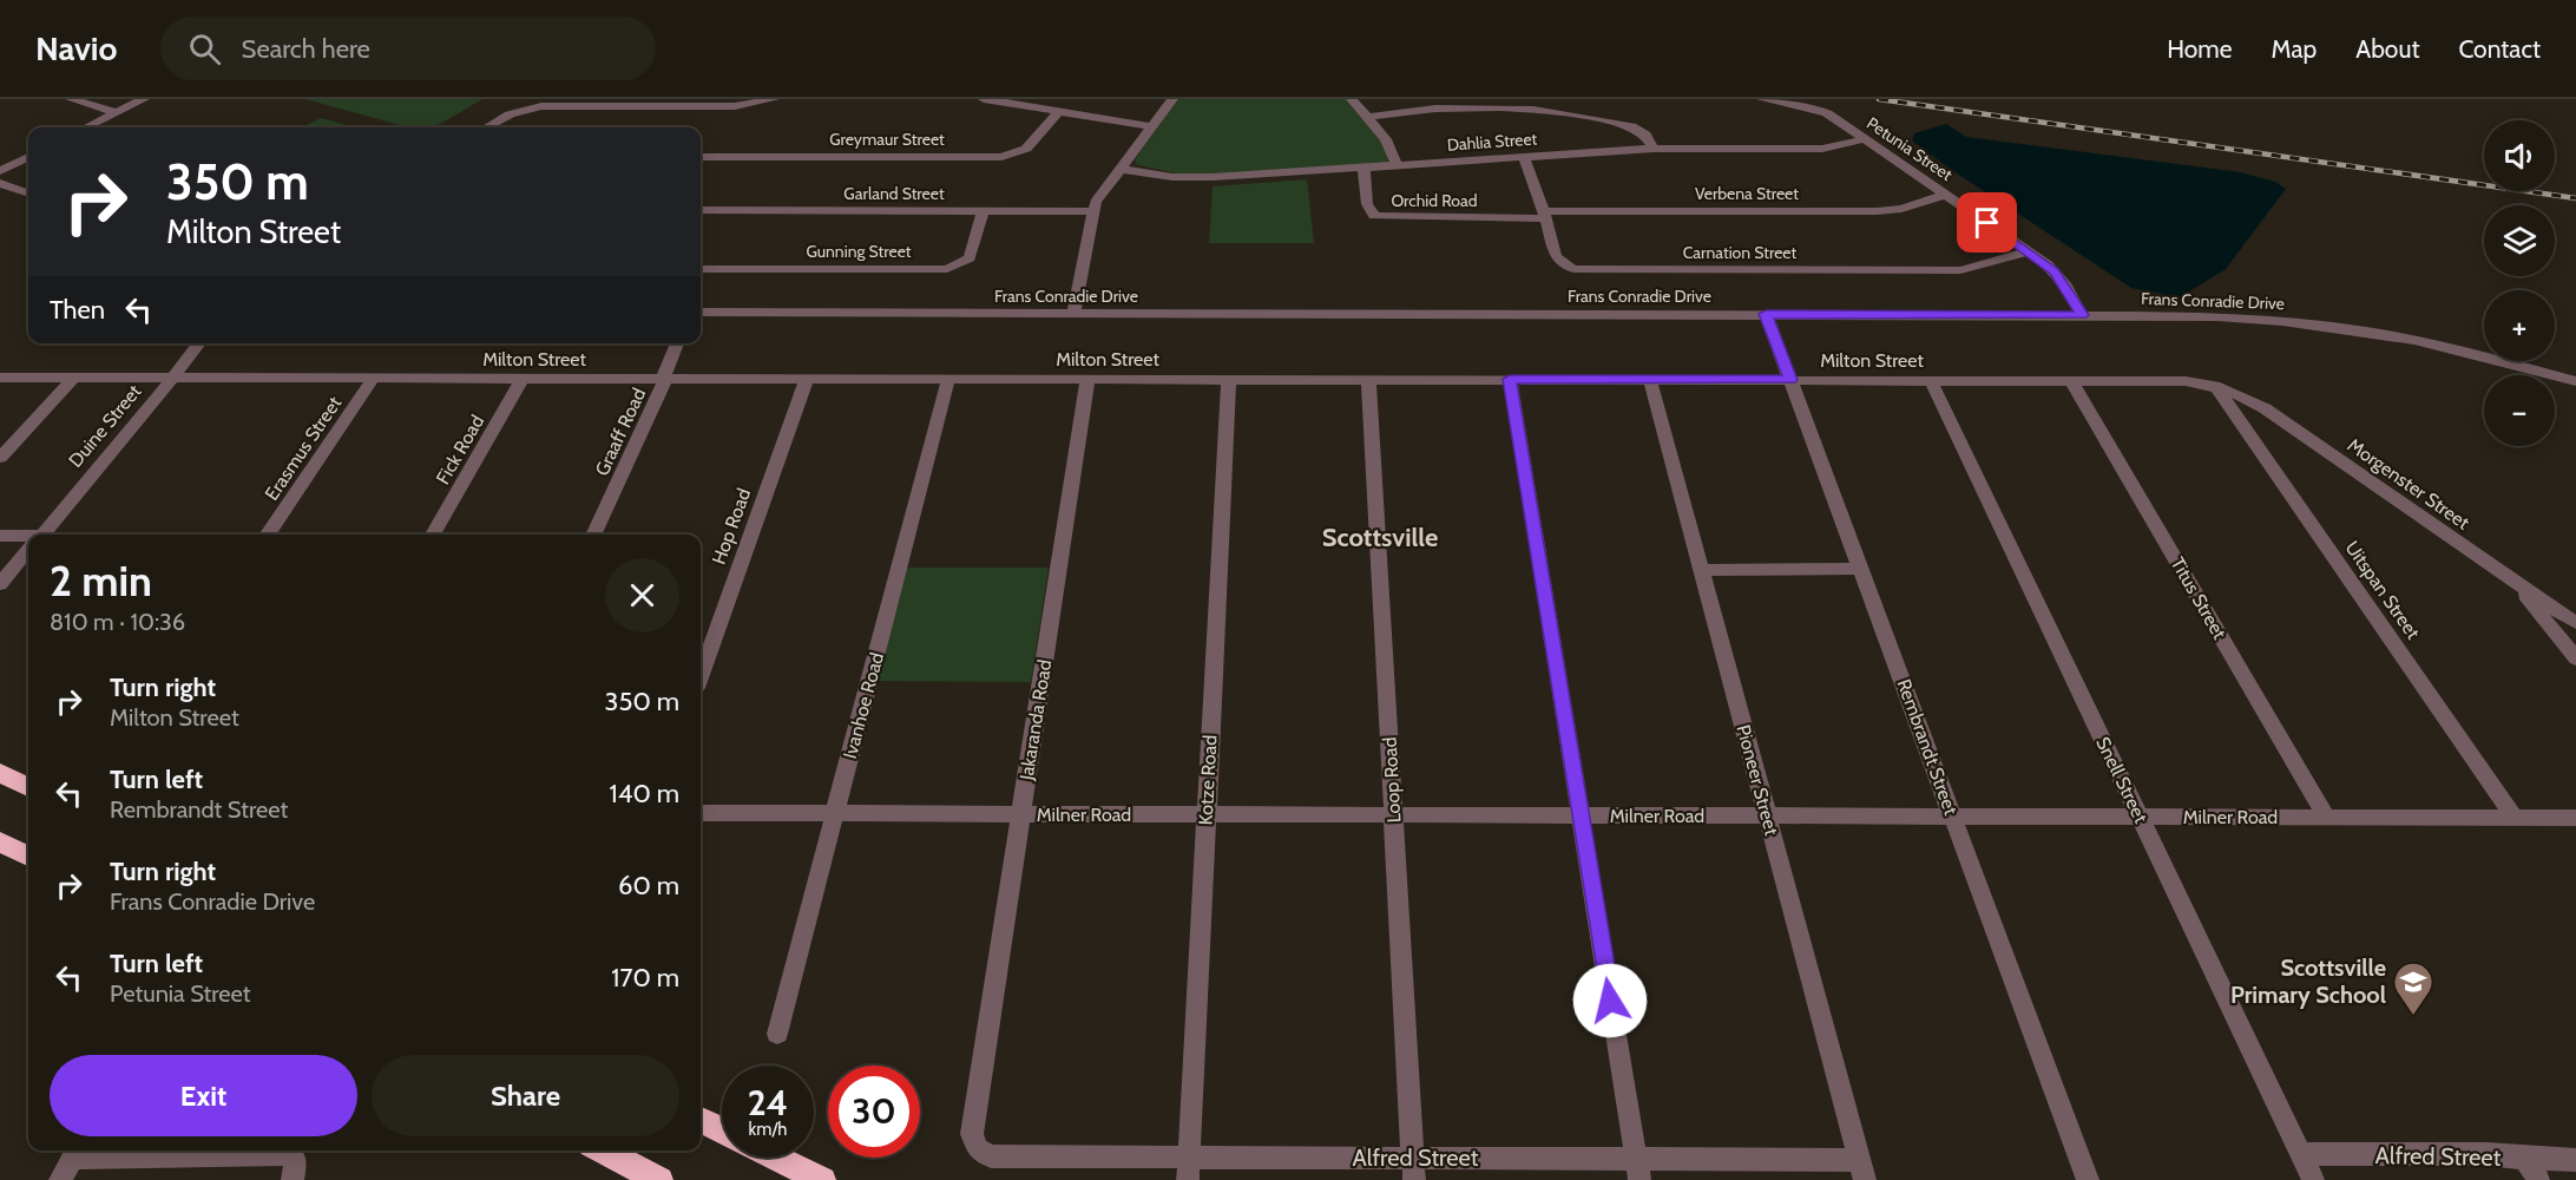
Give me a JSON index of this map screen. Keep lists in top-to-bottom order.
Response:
{
  "streets": {
    "street": [
      "Greymaur Street",
      "Dahlia Street",
      "Petunia Street",
      "Garland Street",
      "Verbena Street",
      "Orchid Road",
      "Gunning Street",
      "Carnation Street",
      "Frans Conradie Drive",
      "Milton Street",
      "Duine Street",
      "Graaff Road",
      "Erasmus Street",
      "Fick Road",
      "Morgenster Street",
      "Hop Road",
      "Uitspan Street",
      "Titus Street",
      "Ivanhoe Road",
      "Jakaranda Road",
      "Rembrandt Street",
      "Kotze Road",
      "Loop Road",
      "Pioneer Street",
      "Snell Street",
      "Milner Road",
      "Alfred Street"
    ]
  },
  "crossings": [
    ["Dahlia Street", "Petunia Street"],
    ["Dahlia Street", "Orchid Road"],
    ["Dahlia Street", "Carnation Street"],
    ["Petunia Street", "Verbena Street"],
    ["Petunia Street", "Carnation Street"],
    ["Petunia Street", "Frans Conradie Drive"],
    ["Garland Street", "Gunning Street"],
    ["Verbena Street", "Orchid Road"],
    ["Verbena Street", "Carnation Street"],
    ["Orchid Road", "Carnation Street"],
    ["Frans Conradie Drive", "Rembrandt Street"],
    ["Milton Street", "Duine Street"],
    ["Milton Street", "Graaff Road"],
    ["Milton Street", "Erasmus Street"],
    ["Milton Street", "Fick Road"],
    ["Milton Street", "Morgenster Street"],
    ["Milton Street", "Hop Road"],
    ["Milton Street", "Uitspan Street"],
    ["Milton Street", "Titus Street"],
    ["Milton Street", "Ivanhoe Road"],
    ["Milton Street", "Jakaranda Road"],
    ["Milton Street", "Rembrandt Street"],
    ["Milton Street", "Kotze Road"],
    ["Milton Street", "Loop Road"],
    ["Milton Street", "Pioneer Street"],
    ["Milton Street", "Snell Street"],
    ["Morgenster Street", "Uitspan Street"],
    ["Uitspan Street", "Milner Road"],
    ["Titus Street", "Milner Road"],
    ["Ivanhoe Road", "Milner Road"],
    ["Jakaranda Road", "Milner Road"],
    ["Jakaranda Road", "Alfred Street"],
    ["Rembrandt Street", "Milner Road"],
    ["Kotze Road", "Milner Road"],
    ["Kotze Road", "Alfred Street"],
    ["Loop Road", "Milner Road"],
    ["Loop Road", "Alfred Street"],
    ["Pioneer Street", "Milner Road"],
    ["Pioneer Street", "Alfred Street"],
    ["Snell Street", "Milner Road"],
    ["Snell Street", "Alfred Street"]
  ],
  "districts": ["Scottsville"],
  "places": {
    "school or university": ["Scottsville Primary School"]
  },
  "page": {
    "header": "Navio",
    "search": "Search here",
    "nav": [
      "Home",
      "Map",
      "About",
      "Contact"
    ],
    "map_buttons": ["+", "−"],
    "turn": ["350 m", "Milton Street"],
    "then": "Then",
    "heading": ["2 min", "810 m · 10:36"],
    "list": [
      {
        "name": "Turn right",
        "note": "Milton Street",
        "value": "350 m"
      },
      {
        "name": "Turn left",
        "note": "Rembrandt Street",
        "value": "140 m"
      },
      {
        "name": "Turn right",
        "note": "Frans Conradie Drive",
        "value": "60 m"
      },
      {
        "name": "Turn left",
        "note": "Petunia Street",
        "value": "170 m"
      }
    ],
    "buttons": ["Exit", "Share"],
    "speed": "24 km/h",
    "limit": "30"
  }
}
